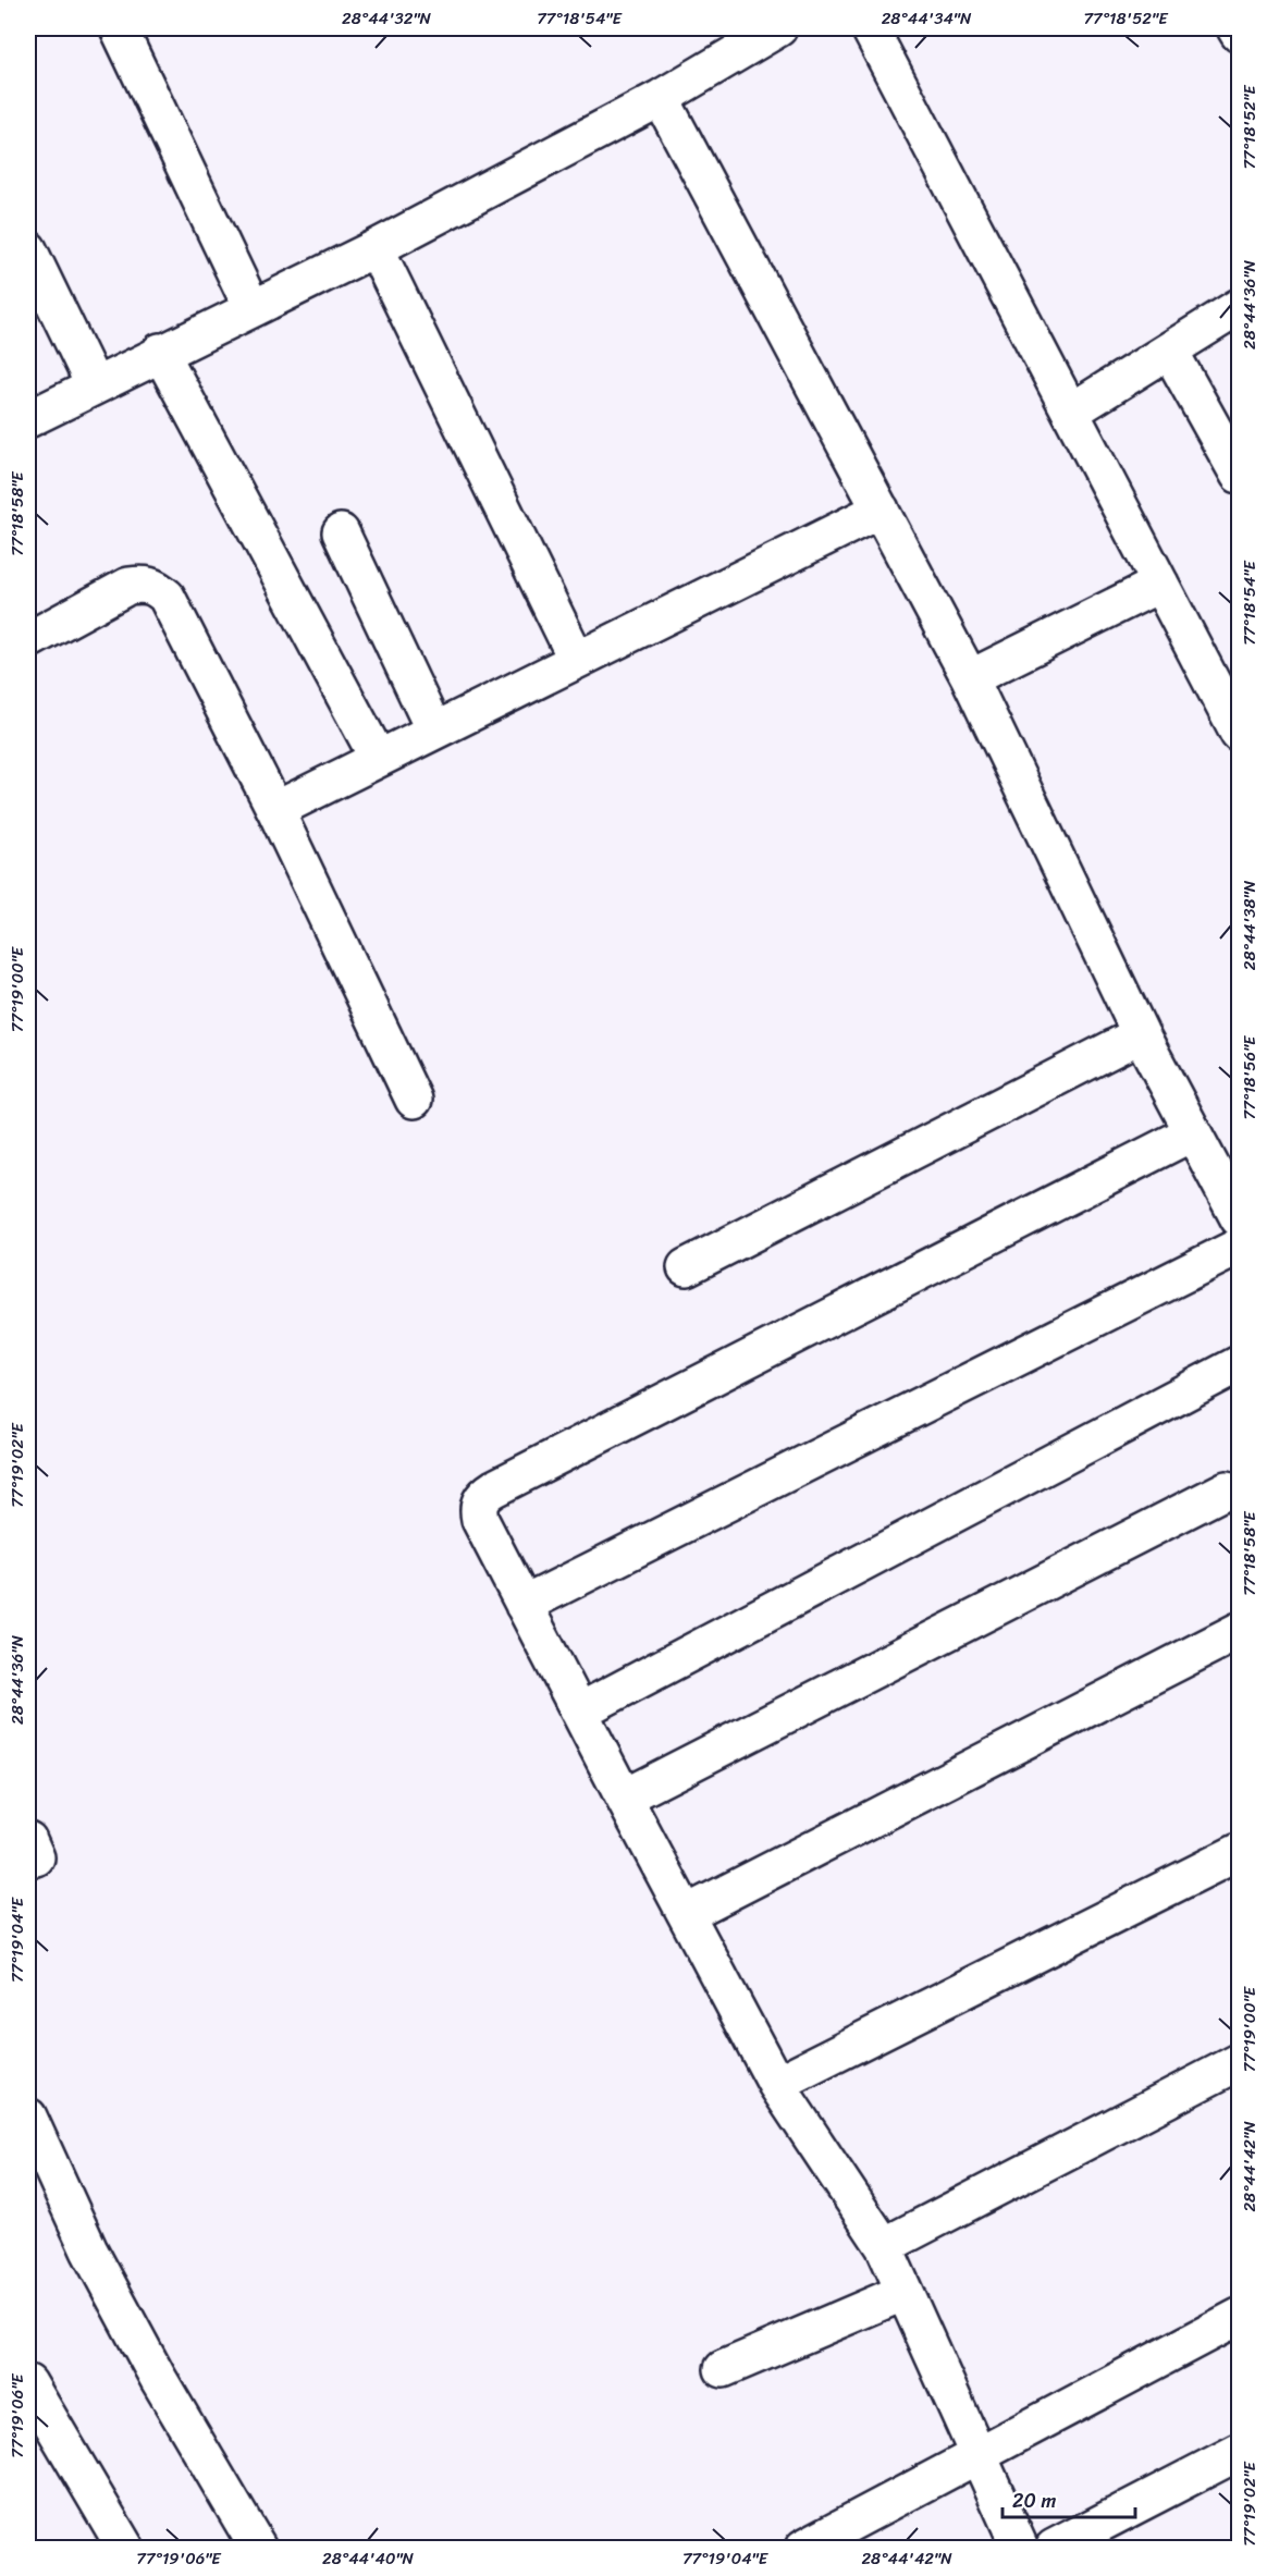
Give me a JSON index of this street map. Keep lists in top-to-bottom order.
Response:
{
  "scale_bar": "20 m",
  "coordinates": [
    "28°44'32\"N",
    "77°18'54\"E",
    "28°44'34\"N",
    "77°18'52\"E",
    "28°44'36\"N",
    "77°18'58\"E",
    "28°44'38\"N",
    "77°19'00\"E",
    "77°18'56\"E",
    "77°19'02\"E",
    "77°19'04\"E",
    "28°44'42\"N",
    "77°19'06\"E",
    "28°44'40\"N"
  ]
}
